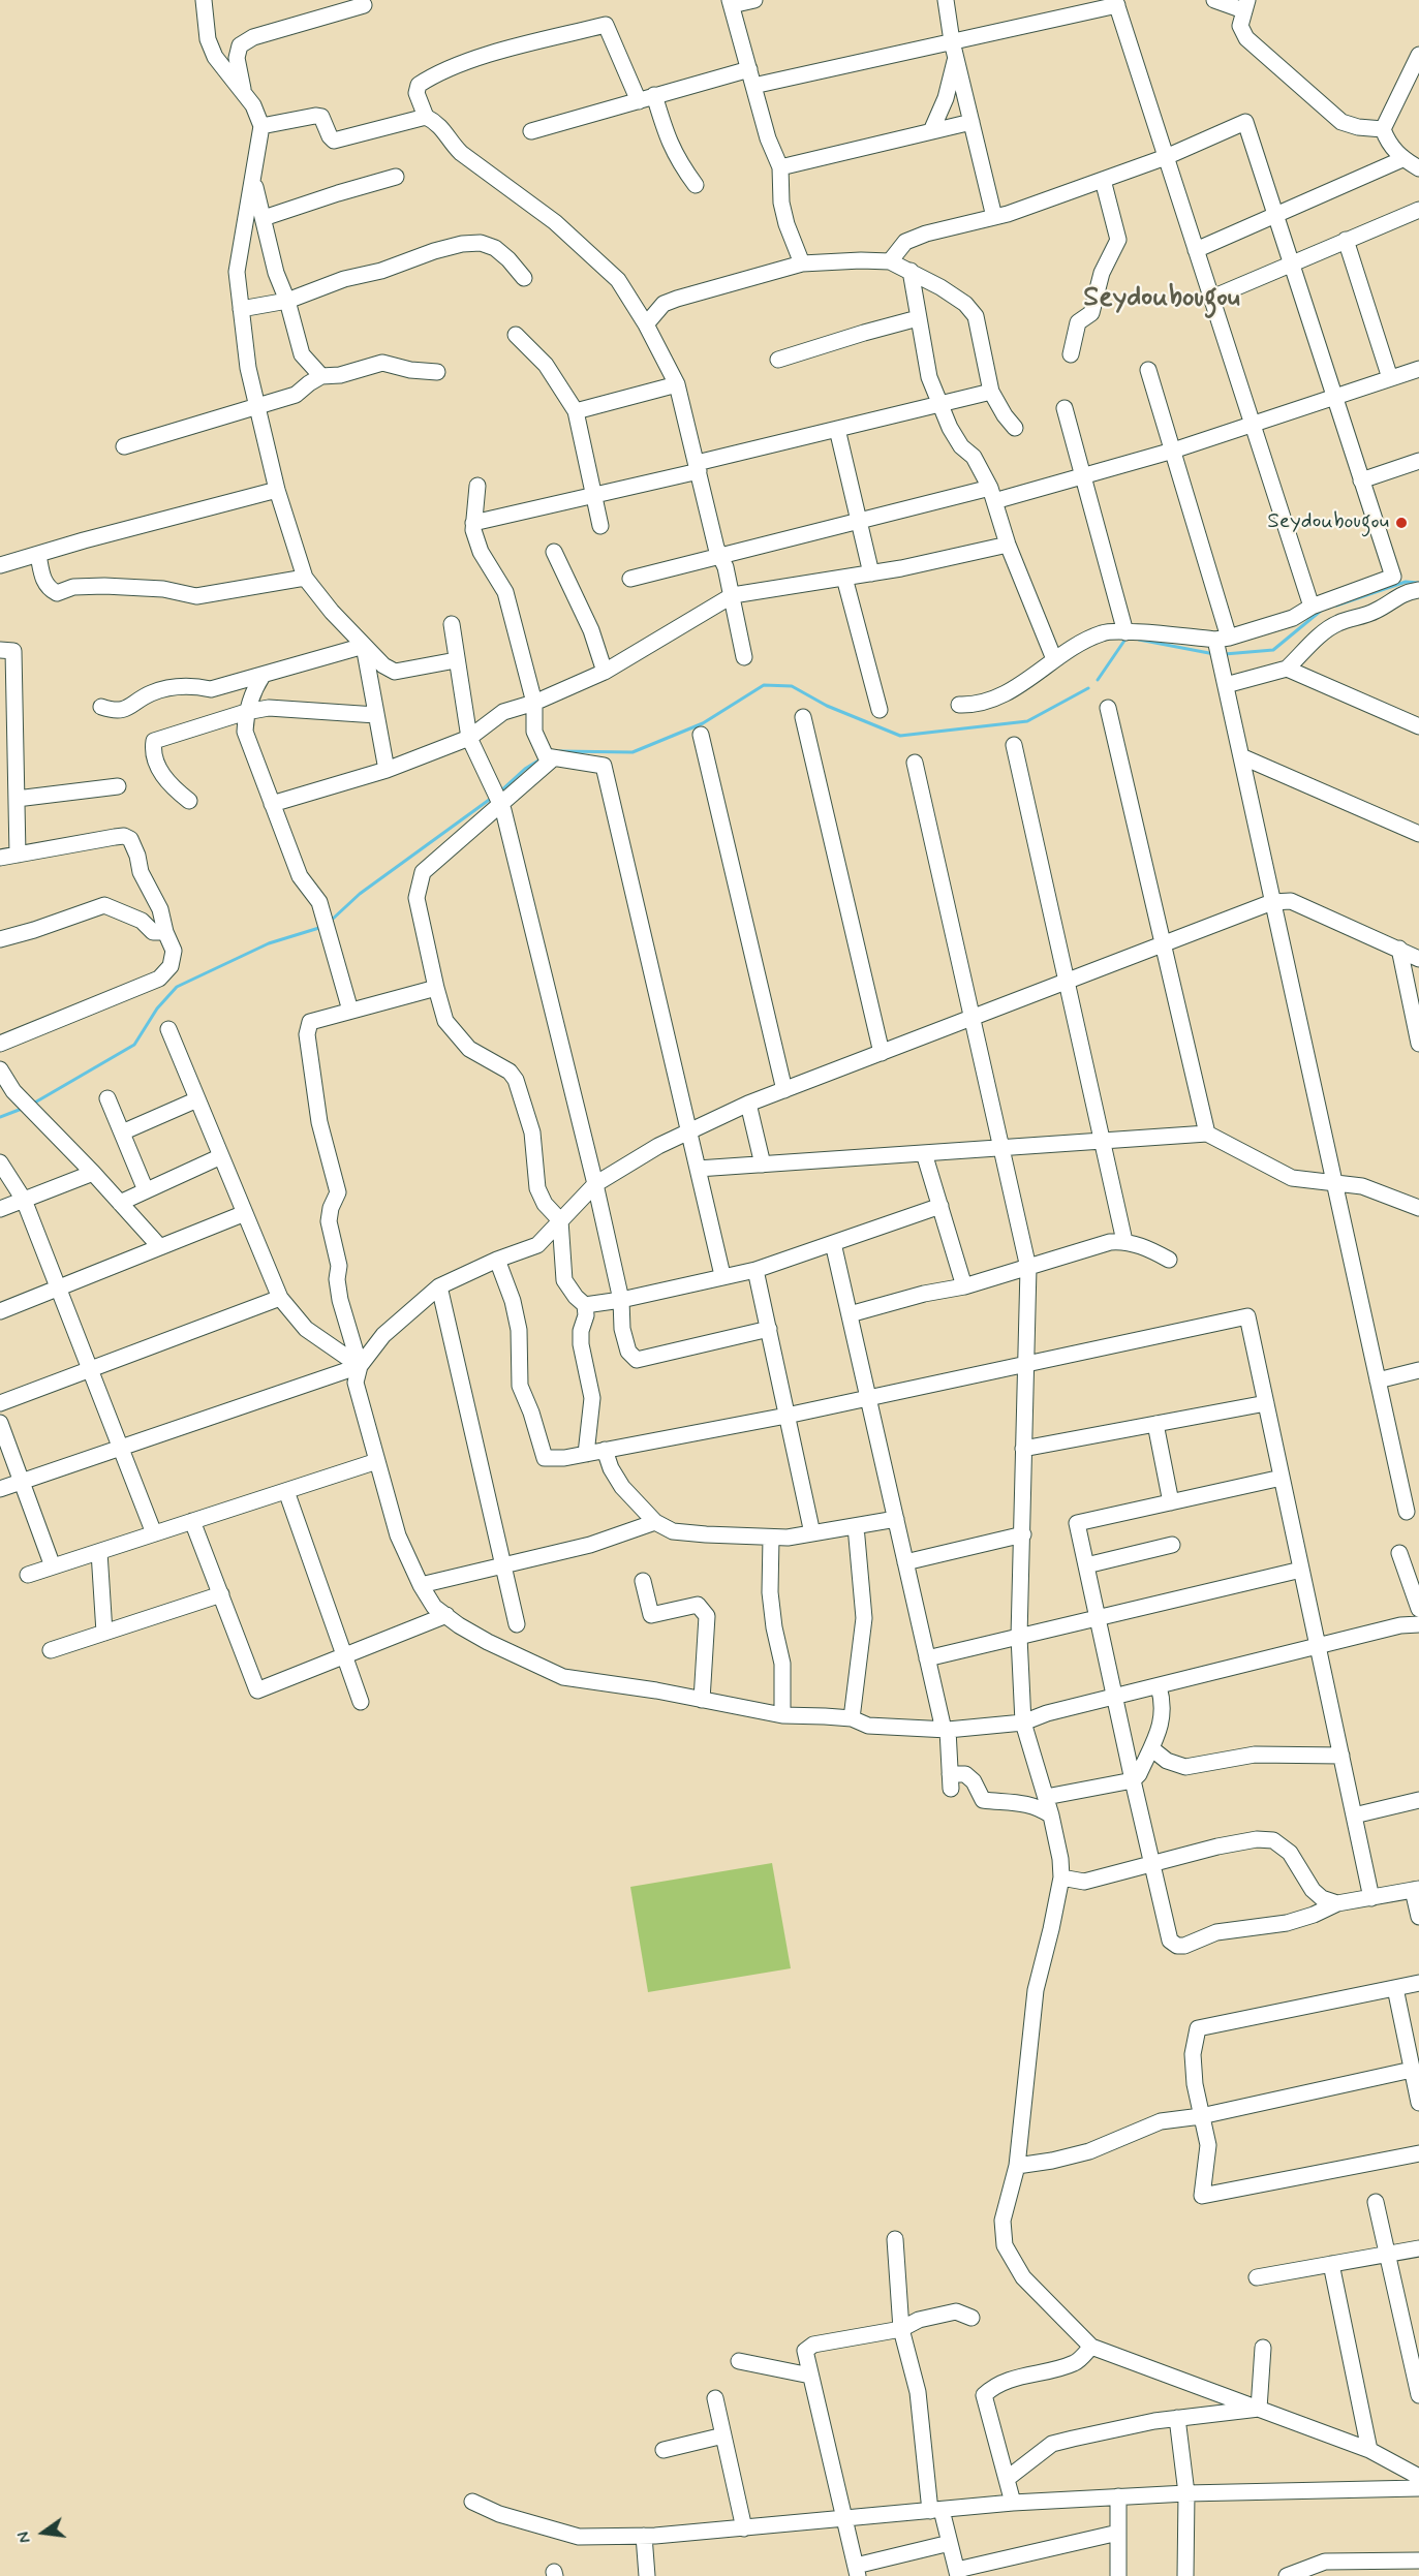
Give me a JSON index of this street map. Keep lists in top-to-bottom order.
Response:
{
  "districts": ["Seydoubougou"],
  "places": ["Seydoubougou"],
  "north": "left"
}
